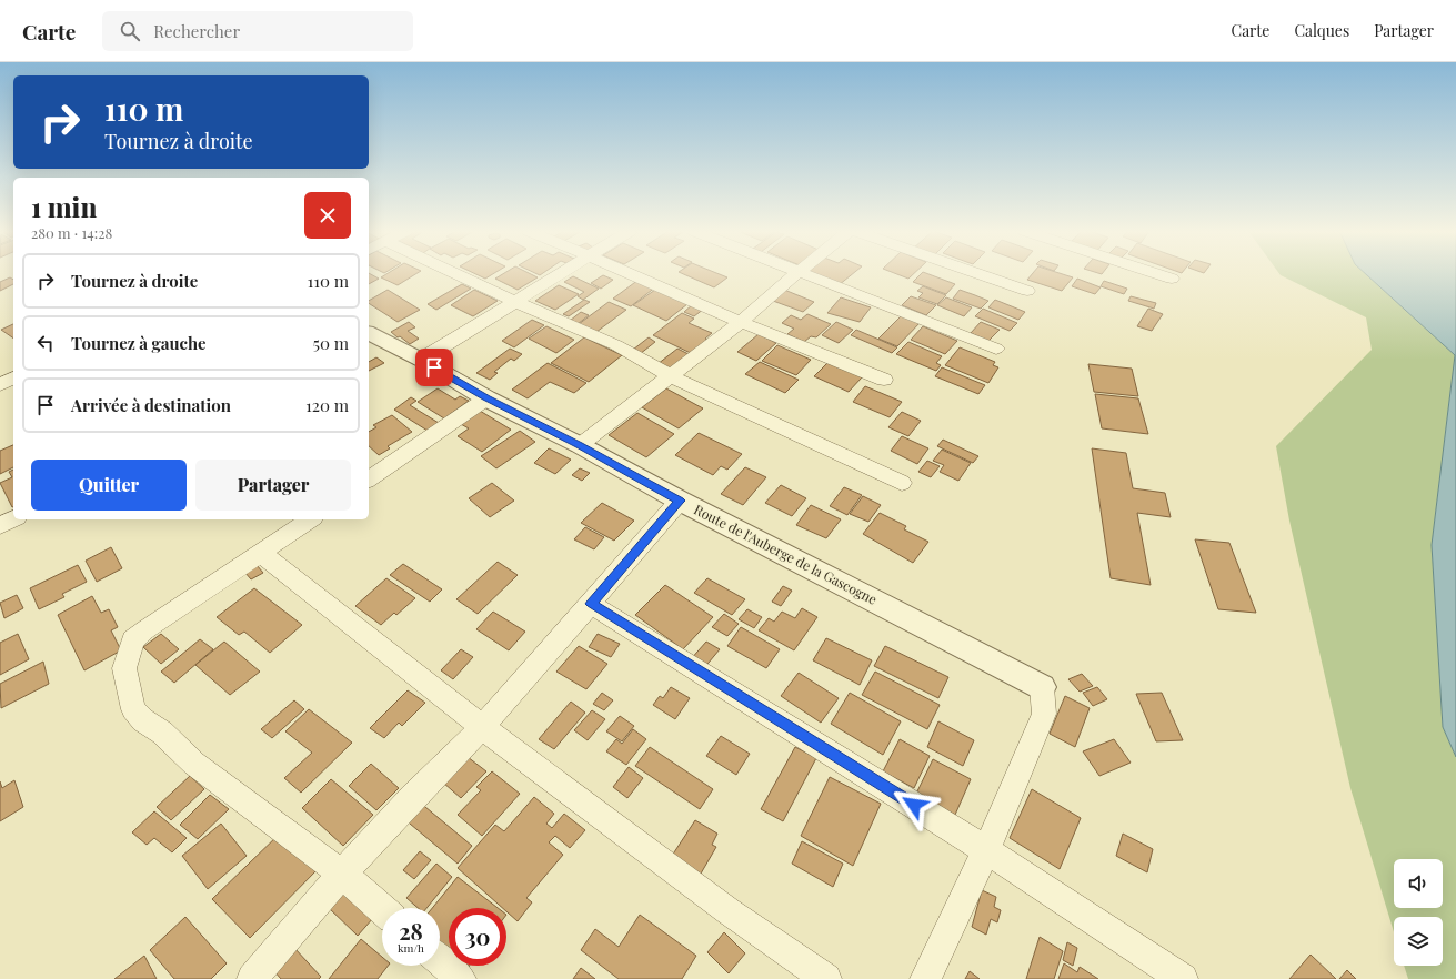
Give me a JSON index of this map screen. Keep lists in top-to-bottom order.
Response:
{
  "streets": {
    "street": ["Route de l'Auberge de la Gascogne"]
  },
  "page": {
    "header": "Carte",
    "search": "Rechercher",
    "nav": ["Carte", "Calques", "Partager"],
    "turn": ["110 m", "Tournez à droite"],
    "heading": ["1 min", "280 m · 14:28"],
    "list": [
      {
        "name": "Tournez à droite",
        "value": "110 m"
      },
      {
        "name": "Tournez à gauche",
        "value": "50 m"
      },
      {
        "name": "Arrivée à destination",
        "value": "120 m"
      }
    ],
    "buttons": ["Quitter", "Partager"],
    "speed": "28 km/h",
    "limit": "30"
  }
}
